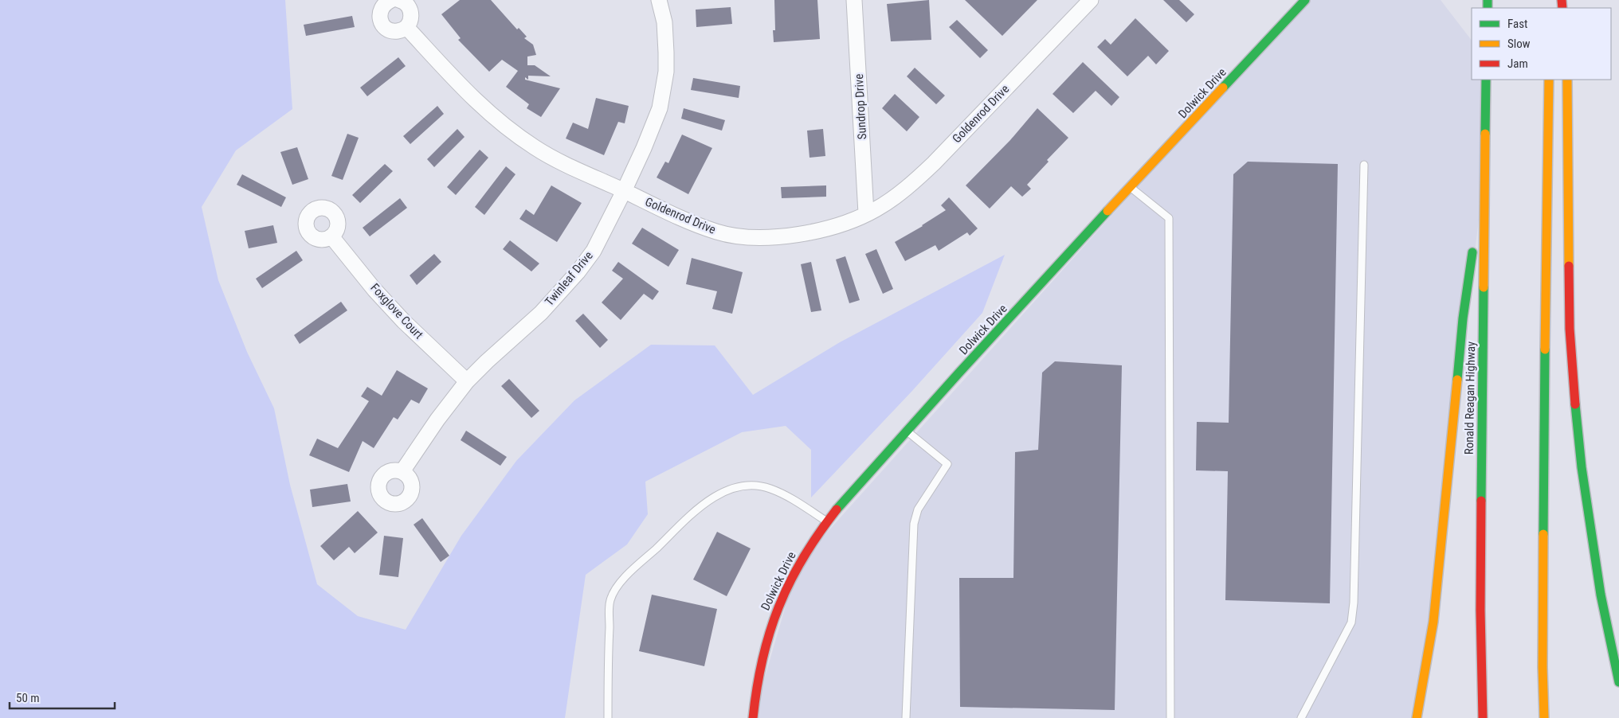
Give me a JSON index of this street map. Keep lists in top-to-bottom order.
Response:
{
  "streets": {
    "main road": ["Dolwick Drive", "Ronald Reagan Highway"],
    "street": [
      "Sundrop Drive",
      "Goldenrod Drive",
      "Twinleaf Drive",
      "Foxglove Court"
    ]
  },
  "crossings": [
    ["Sundrop Drive", "Goldenrod Drive"],
    ["Goldenrod Drive", "Twinleaf Drive"],
    ["Twinleaf Drive", "Foxglove Court"]
  ],
  "legend": ["Fast", "Slow", "Jam"],
  "scale_bar": "50 m"
}
